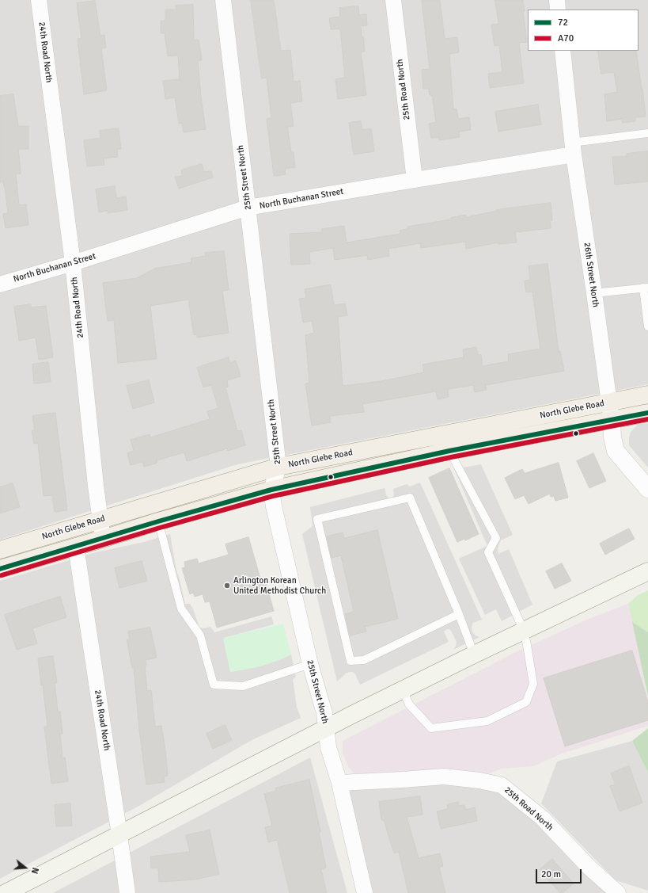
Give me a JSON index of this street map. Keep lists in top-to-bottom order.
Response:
{
  "streets": {
    "main road": ["North Glebe Road"],
    "street": [
      "24th Road North",
      "25th Road North",
      "25th Street North",
      "North Buchanan Street",
      "26th Street North"
    ]
  },
  "crossings": [
    ["24th Road North", "North Buchanan Street"],
    ["24th Road North", "North Glebe Road"],
    ["25th Road North", "25th Street North"],
    ["25th Road North", "North Buchanan Street"],
    ["25th Street North", "North Buchanan Street"],
    ["25th Street North", "North Glebe Road"],
    ["North Buchanan Street", "26th Street North"],
    ["26th Street North", "North Glebe Road"]
  ],
  "places": ["Arlington Korean United Methodist Church"],
  "lines": ["transit line 72", "transit line A70"],
  "legend": ["72", "A70"],
  "scale_bar": "20 m",
  "north": "right"
}
